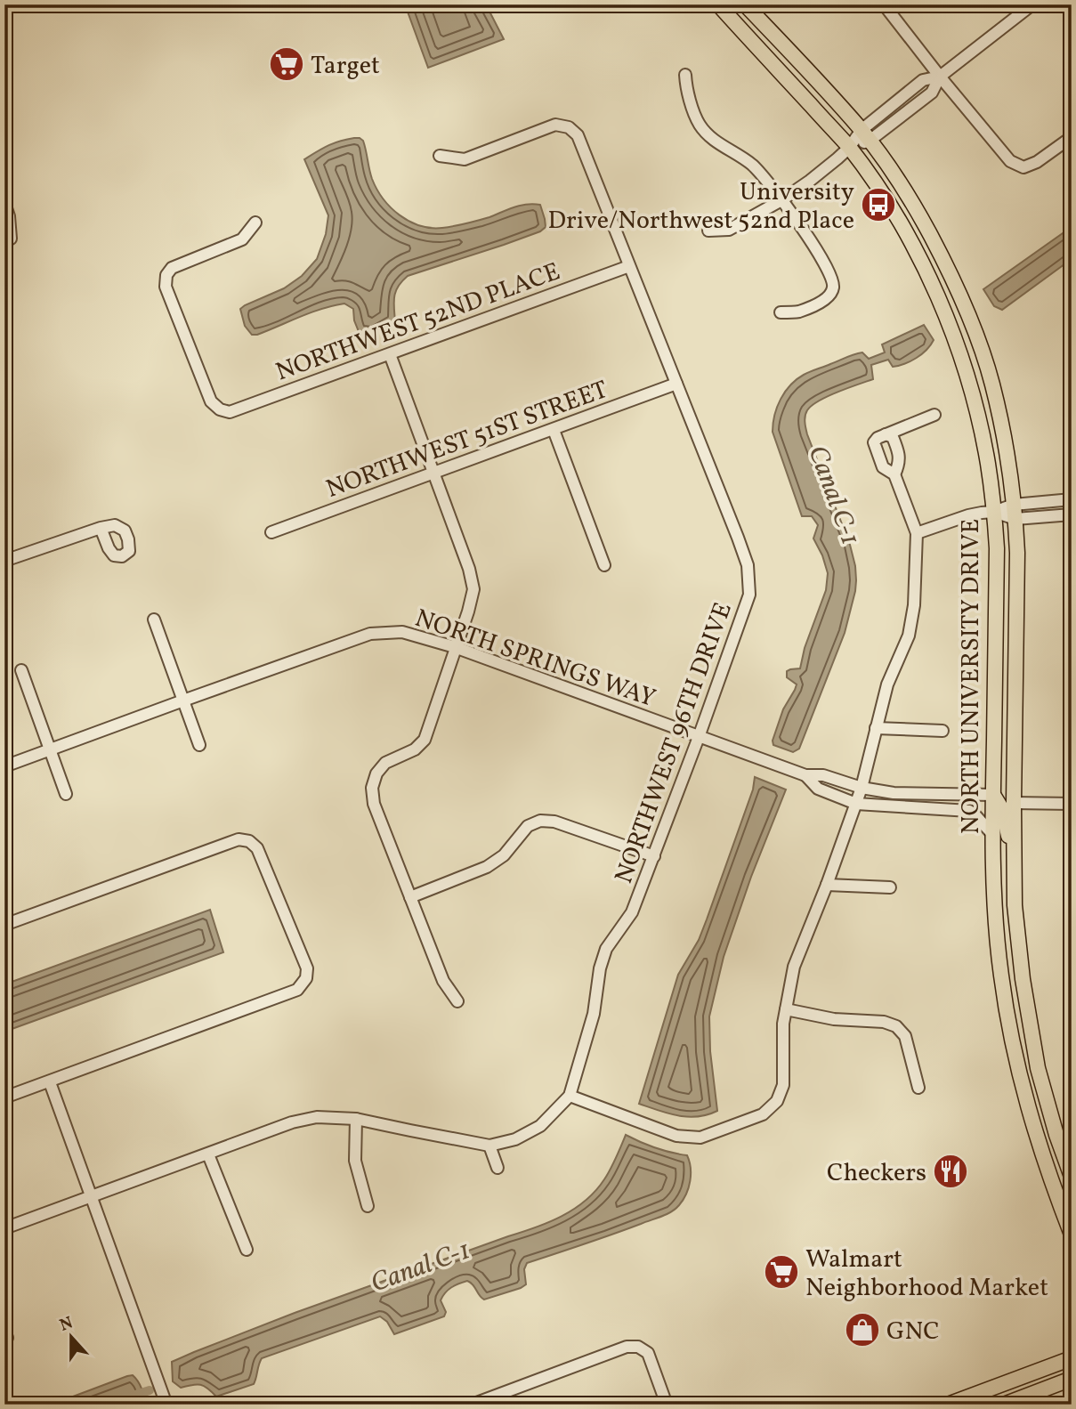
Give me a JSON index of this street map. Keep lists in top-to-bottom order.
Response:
{
  "streets": {
    "main road": ["NORTH UNIVERSITY DRIVE"],
    "street": [
      "NORTHWEST 52ND PLACE",
      "NORTHWEST 51ST STREET",
      "NORTH SPRINGS WAY",
      "NORTHWEST 96TH DRIVE"
    ]
  },
  "crossings": [
    ["NORTHWEST 52ND PLACE", "NORTHWEST 96TH DRIVE"],
    ["NORTHWEST 51ST STREET", "NORTHWEST 96TH DRIVE"],
    ["NORTH SPRINGS WAY", "NORTH UNIVERSITY DRIVE"],
    ["NORTH SPRINGS WAY", "NORTHWEST 96TH DRIVE"]
  ],
  "water": ["Canal C-1"],
  "places": {
    "supermarket": ["Target", "Walmart Neighborhood Market"],
    "bus stop": ["University Drive/Northwest 52nd Place"],
    "restaurant": ["Checkers"],
    "shop": ["GNC"]
  },
  "north": "top"
}
